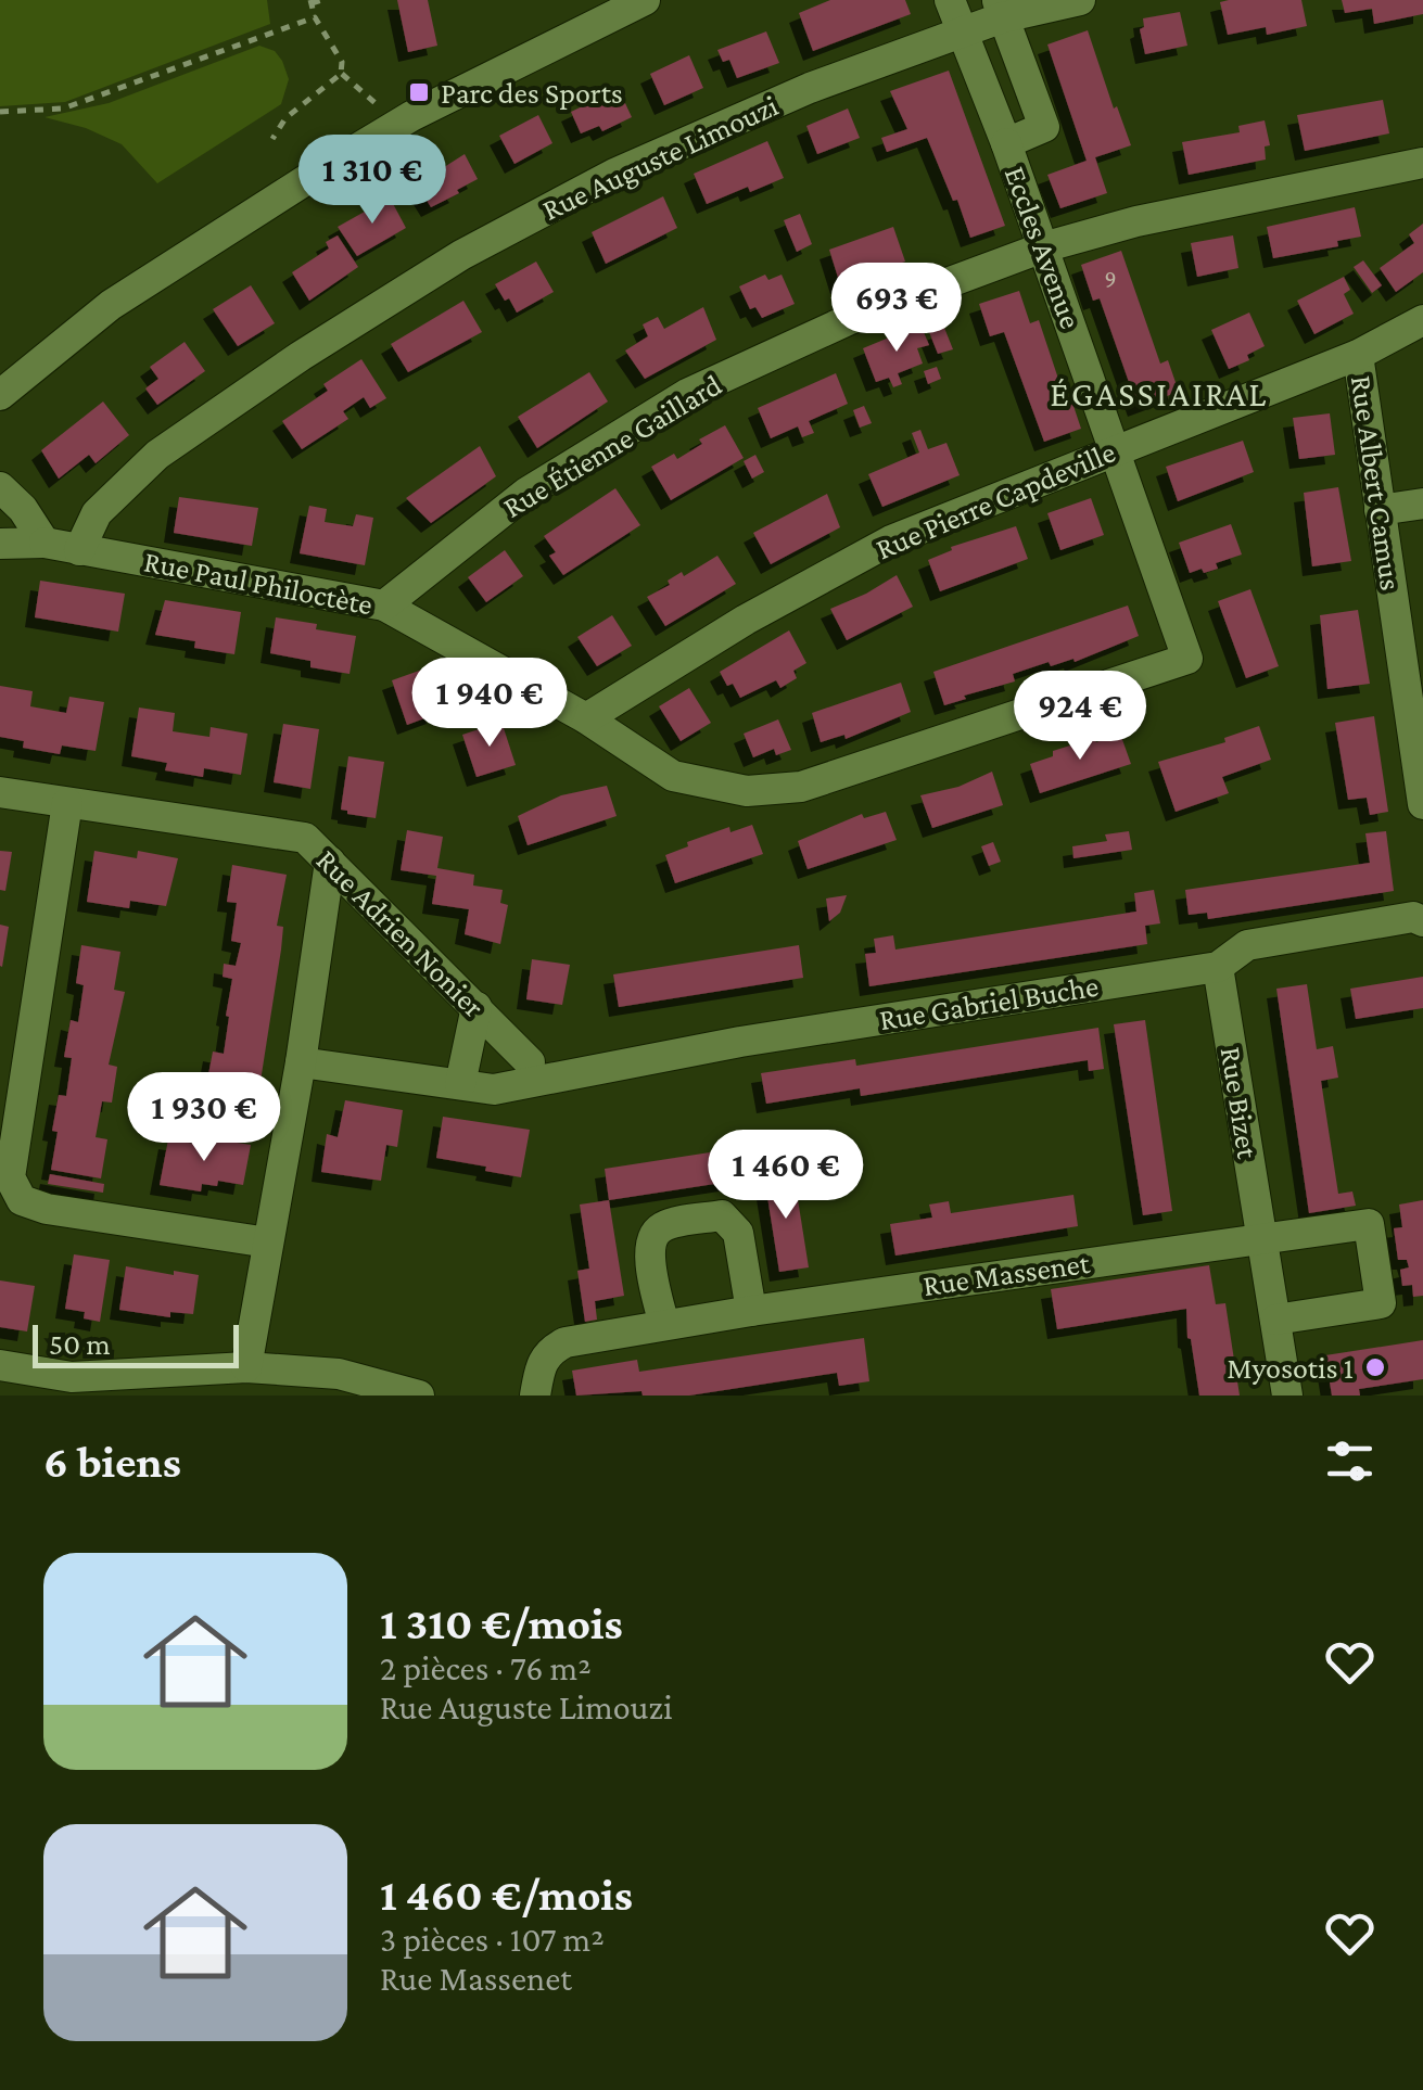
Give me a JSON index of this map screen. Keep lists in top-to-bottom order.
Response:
{
  "streets": {
    "street": [
      "Rue Auguste Limouzi",
      "Eccles Avenue",
      "Rue Étienne Gaillard",
      "Rue Albert Camus",
      "Rue Pierre Capdeville",
      "Rue Paul Philoctète",
      "Rue Adrien Nonier",
      "Rue Gabriel Buche",
      "Rue Bizet",
      "Rue Massenet"
    ]
  },
  "crossings": [
    ["Rue Auguste Limouzi", "Eccles Avenue"],
    ["Rue Auguste Limouzi", "Rue Paul Philoctète"],
    ["Eccles Avenue", "Rue Étienne Gaillard"],
    ["Eccles Avenue", "Rue Pierre Capdeville"],
    ["Eccles Avenue", "Rue Paul Philoctète"],
    ["Rue Étienne Gaillard", "Rue Paul Philoctète"],
    ["Rue Albert Camus", "Rue Pierre Capdeville"],
    ["Rue Pierre Capdeville", "Rue Paul Philoctète"],
    ["Rue Adrien Nonier", "Rue Gabriel Buche"],
    ["Rue Gabriel Buche", "Rue Bizet"],
    ["Rue Bizet", "Rue Massenet"]
  ],
  "districts": ["ÉGASSIAIRAL"],
  "places": {
    "transit": ["Parc des Sports"],
    "other": ["Myosotis 1"]
  },
  "house_numbers": ["9"],
  "scale_bar": "50 m",
  "page": {
    "price": [
      "1 310 €",
      "693 €",
      "1 940 €",
      "924 €",
      "1 930 €",
      "1 460 €"
    ],
    "scale": "50 m",
    "heading": "6 biens",
    "list": [
      {
        "name": "1 310 €/mois",
        "note": "2 pièces · 76 m² · Rue Auguste Limouzi"
      },
      {
        "name": "1 460 €/mois",
        "note": "3 pièces · 107 m² · Rue Massenet"
      }
    ]
  }
}
